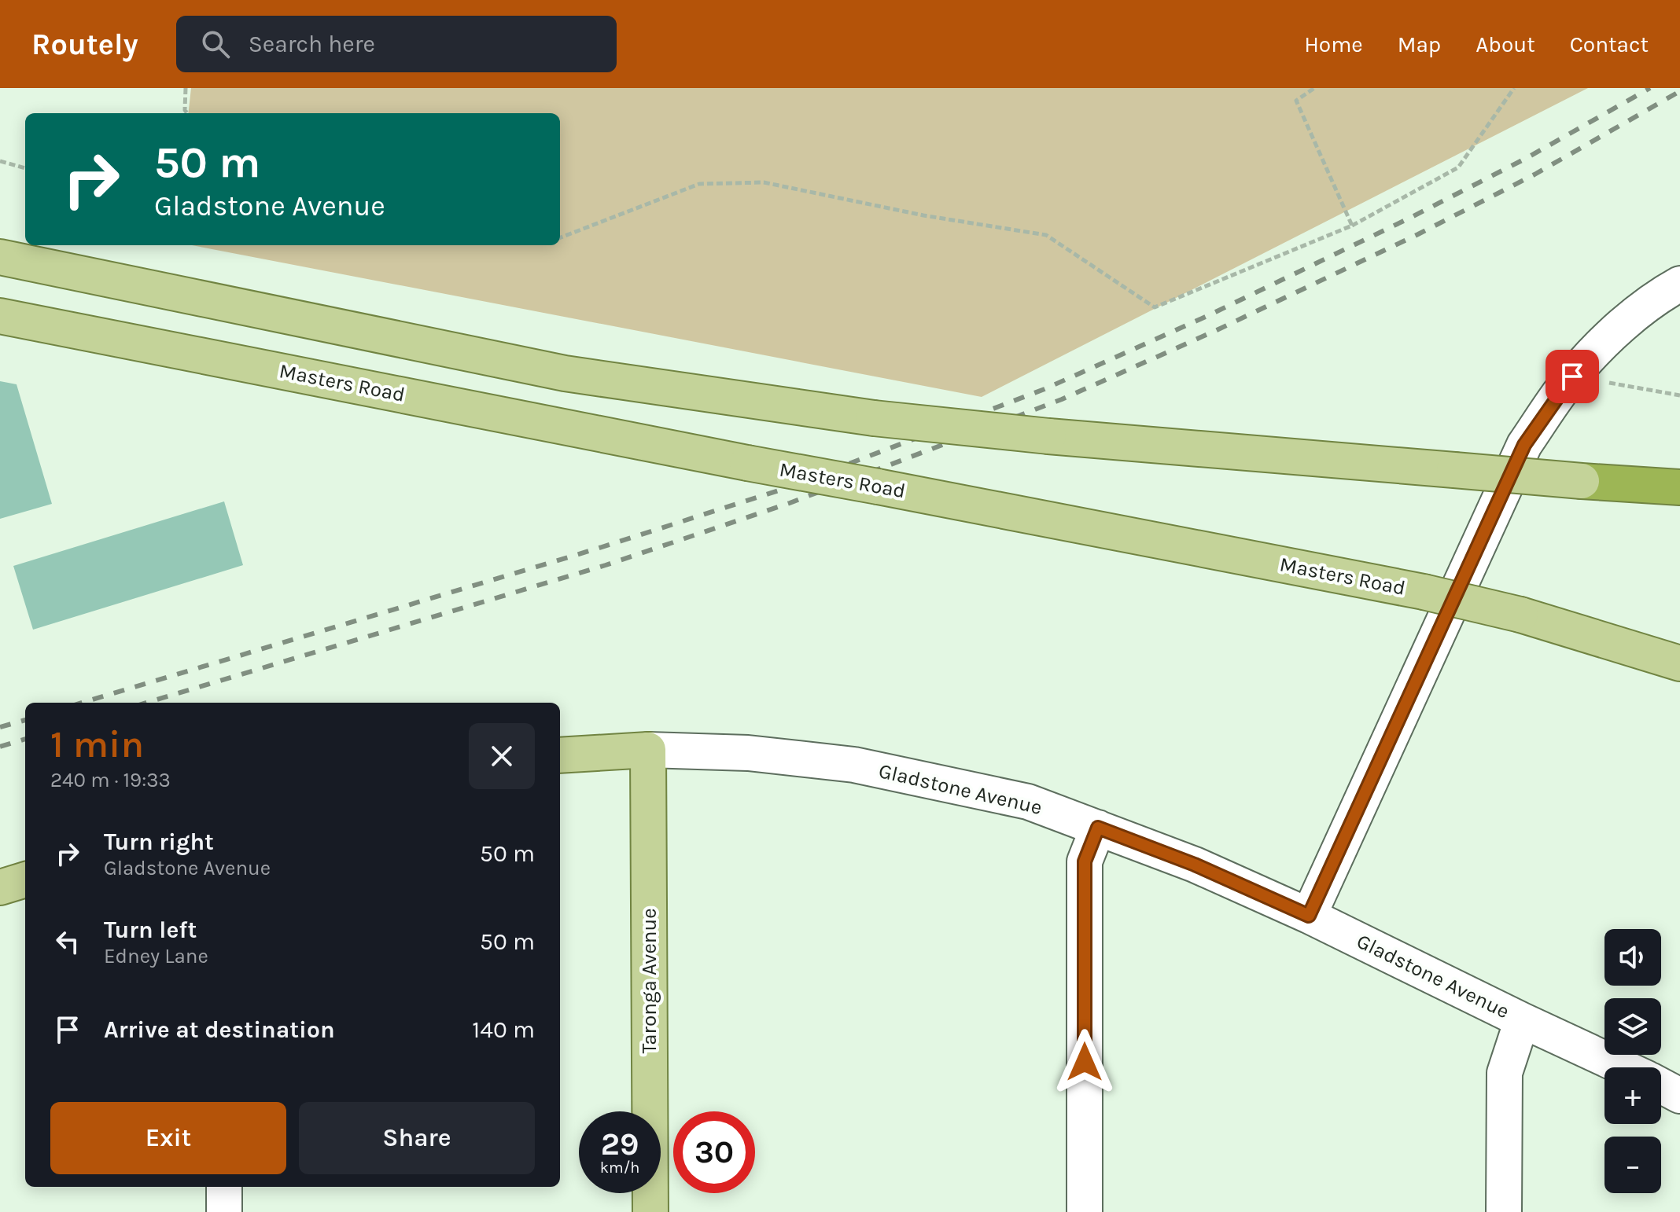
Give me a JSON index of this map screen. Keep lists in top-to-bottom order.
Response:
{
  "streets": {
    "main road": ["Masters Road", "Gladstone Avenue", "Taronga Avenue"]
  },
  "crossings": [
    ["Gladstone Avenue", "Taronga Avenue"]
  ],
  "page": {
    "header": "Routely",
    "search": "Search here",
    "nav": [
      "Home",
      "Map",
      "About",
      "Contact"
    ],
    "turn": ["50 m", "Gladstone Avenue"],
    "heading": ["1 min", "240 m · 19:33"],
    "list": [
      {
        "name": "Turn right",
        "note": "Gladstone Avenue",
        "value": "50 m"
      },
      {
        "name": "Turn left",
        "note": "Edney Lane",
        "value": "50 m"
      },
      {
        "name": "Arrive at destination",
        "value": "140 m"
      }
    ],
    "map_buttons": ["+", "−"],
    "buttons": ["Exit", "Share"],
    "speed": "29 km/h",
    "limit": "30"
  }
}
